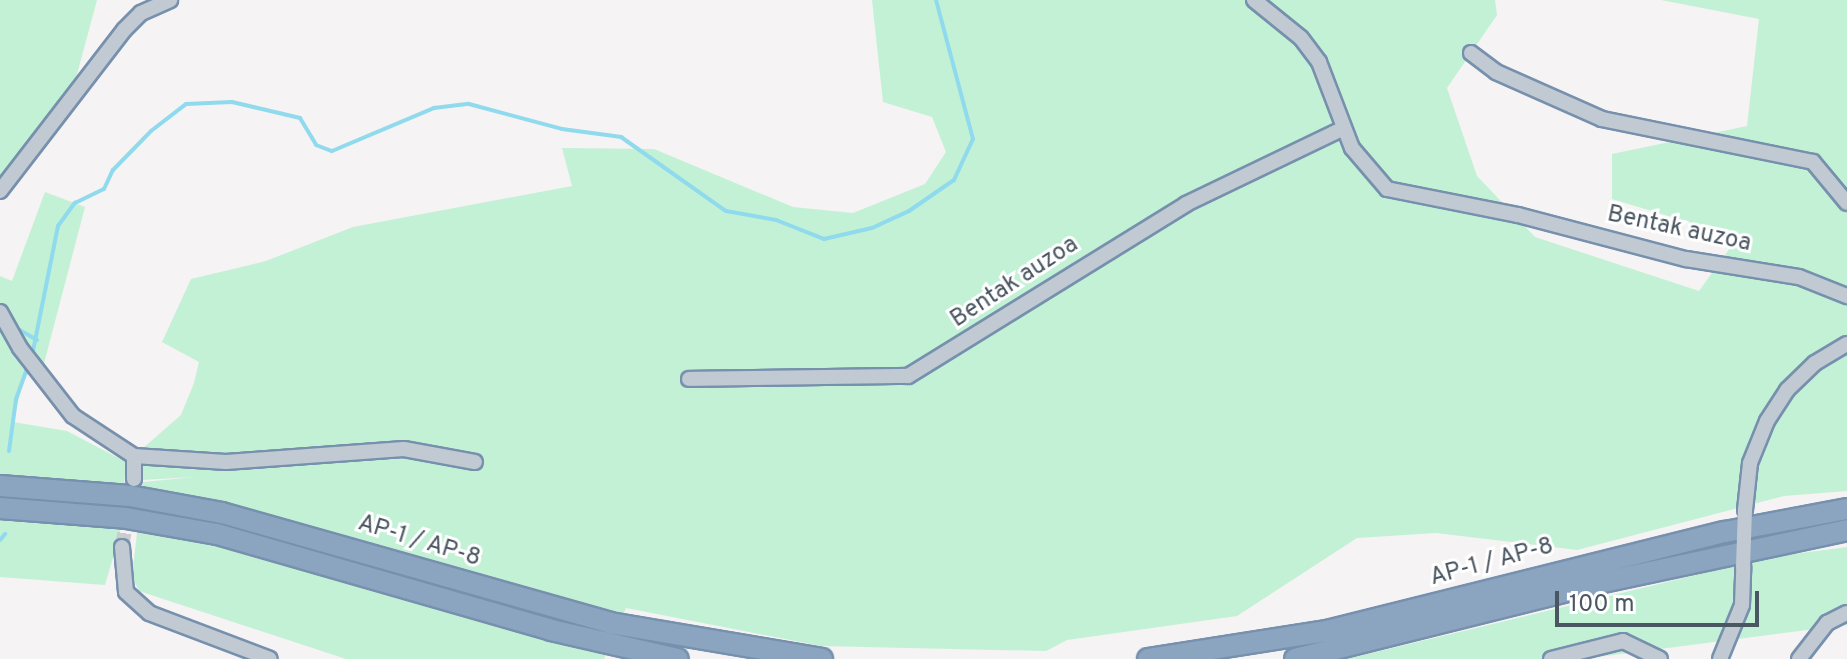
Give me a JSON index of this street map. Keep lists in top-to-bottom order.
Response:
{
  "streets": {
    "highway": ["AP-1 / AP-8"],
    "street": ["Bentak auzoa"]
  },
  "scale_bar": "100 m"
}
